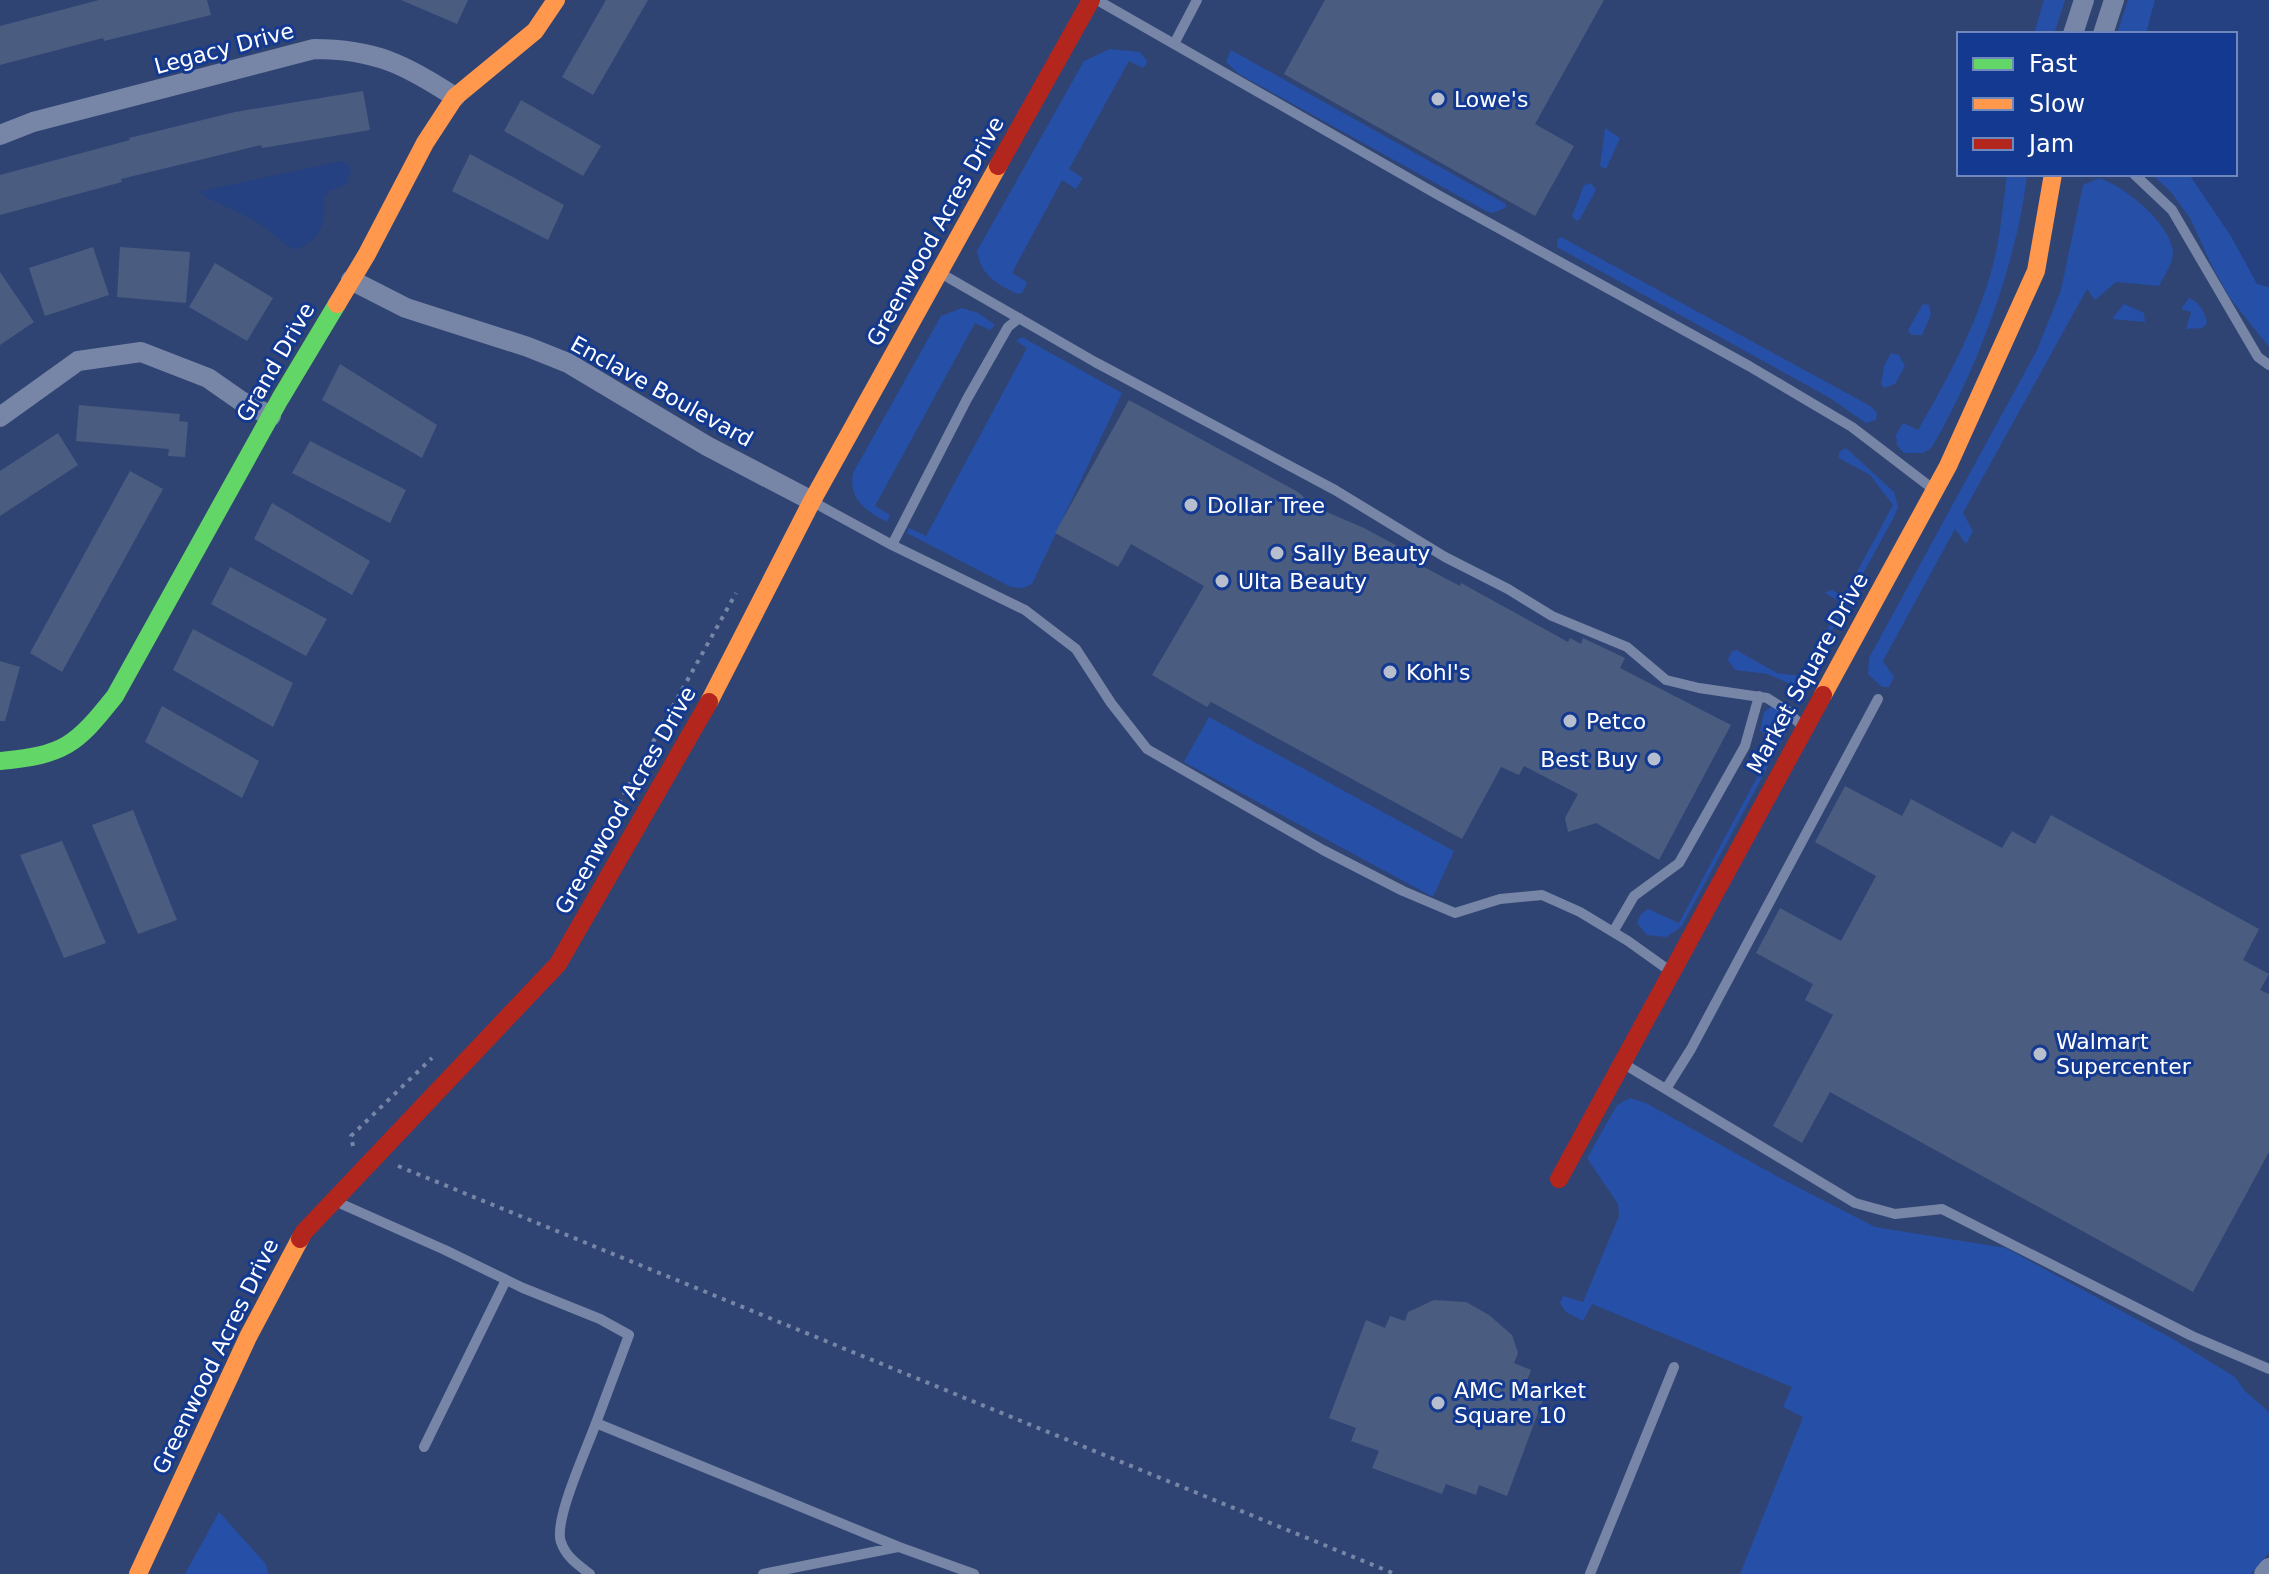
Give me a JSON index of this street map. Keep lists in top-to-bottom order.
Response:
{
  "streets": {
    "street": [
      "Legacy Drive",
      "Greenwood Acres Drive",
      "Grand Drive",
      "Enclave Boulevard",
      "Market Square Drive"
    ]
  },
  "crossings": [
    ["Legacy Drive", "Grand Drive"],
    ["Greenwood Acres Drive", "Enclave Boulevard"],
    ["Grand Drive", "Enclave Boulevard"]
  ],
  "places": [
    "Lowe's",
    "Dollar Tree",
    "Sally Beauty",
    "Ulta Beauty",
    "Kohl's",
    "Petco",
    "Best Buy",
    "Walmart Supercenter",
    "AMC Market Square 10"
  ],
  "legend": ["Fast", "Slow", "Jam"]
}
